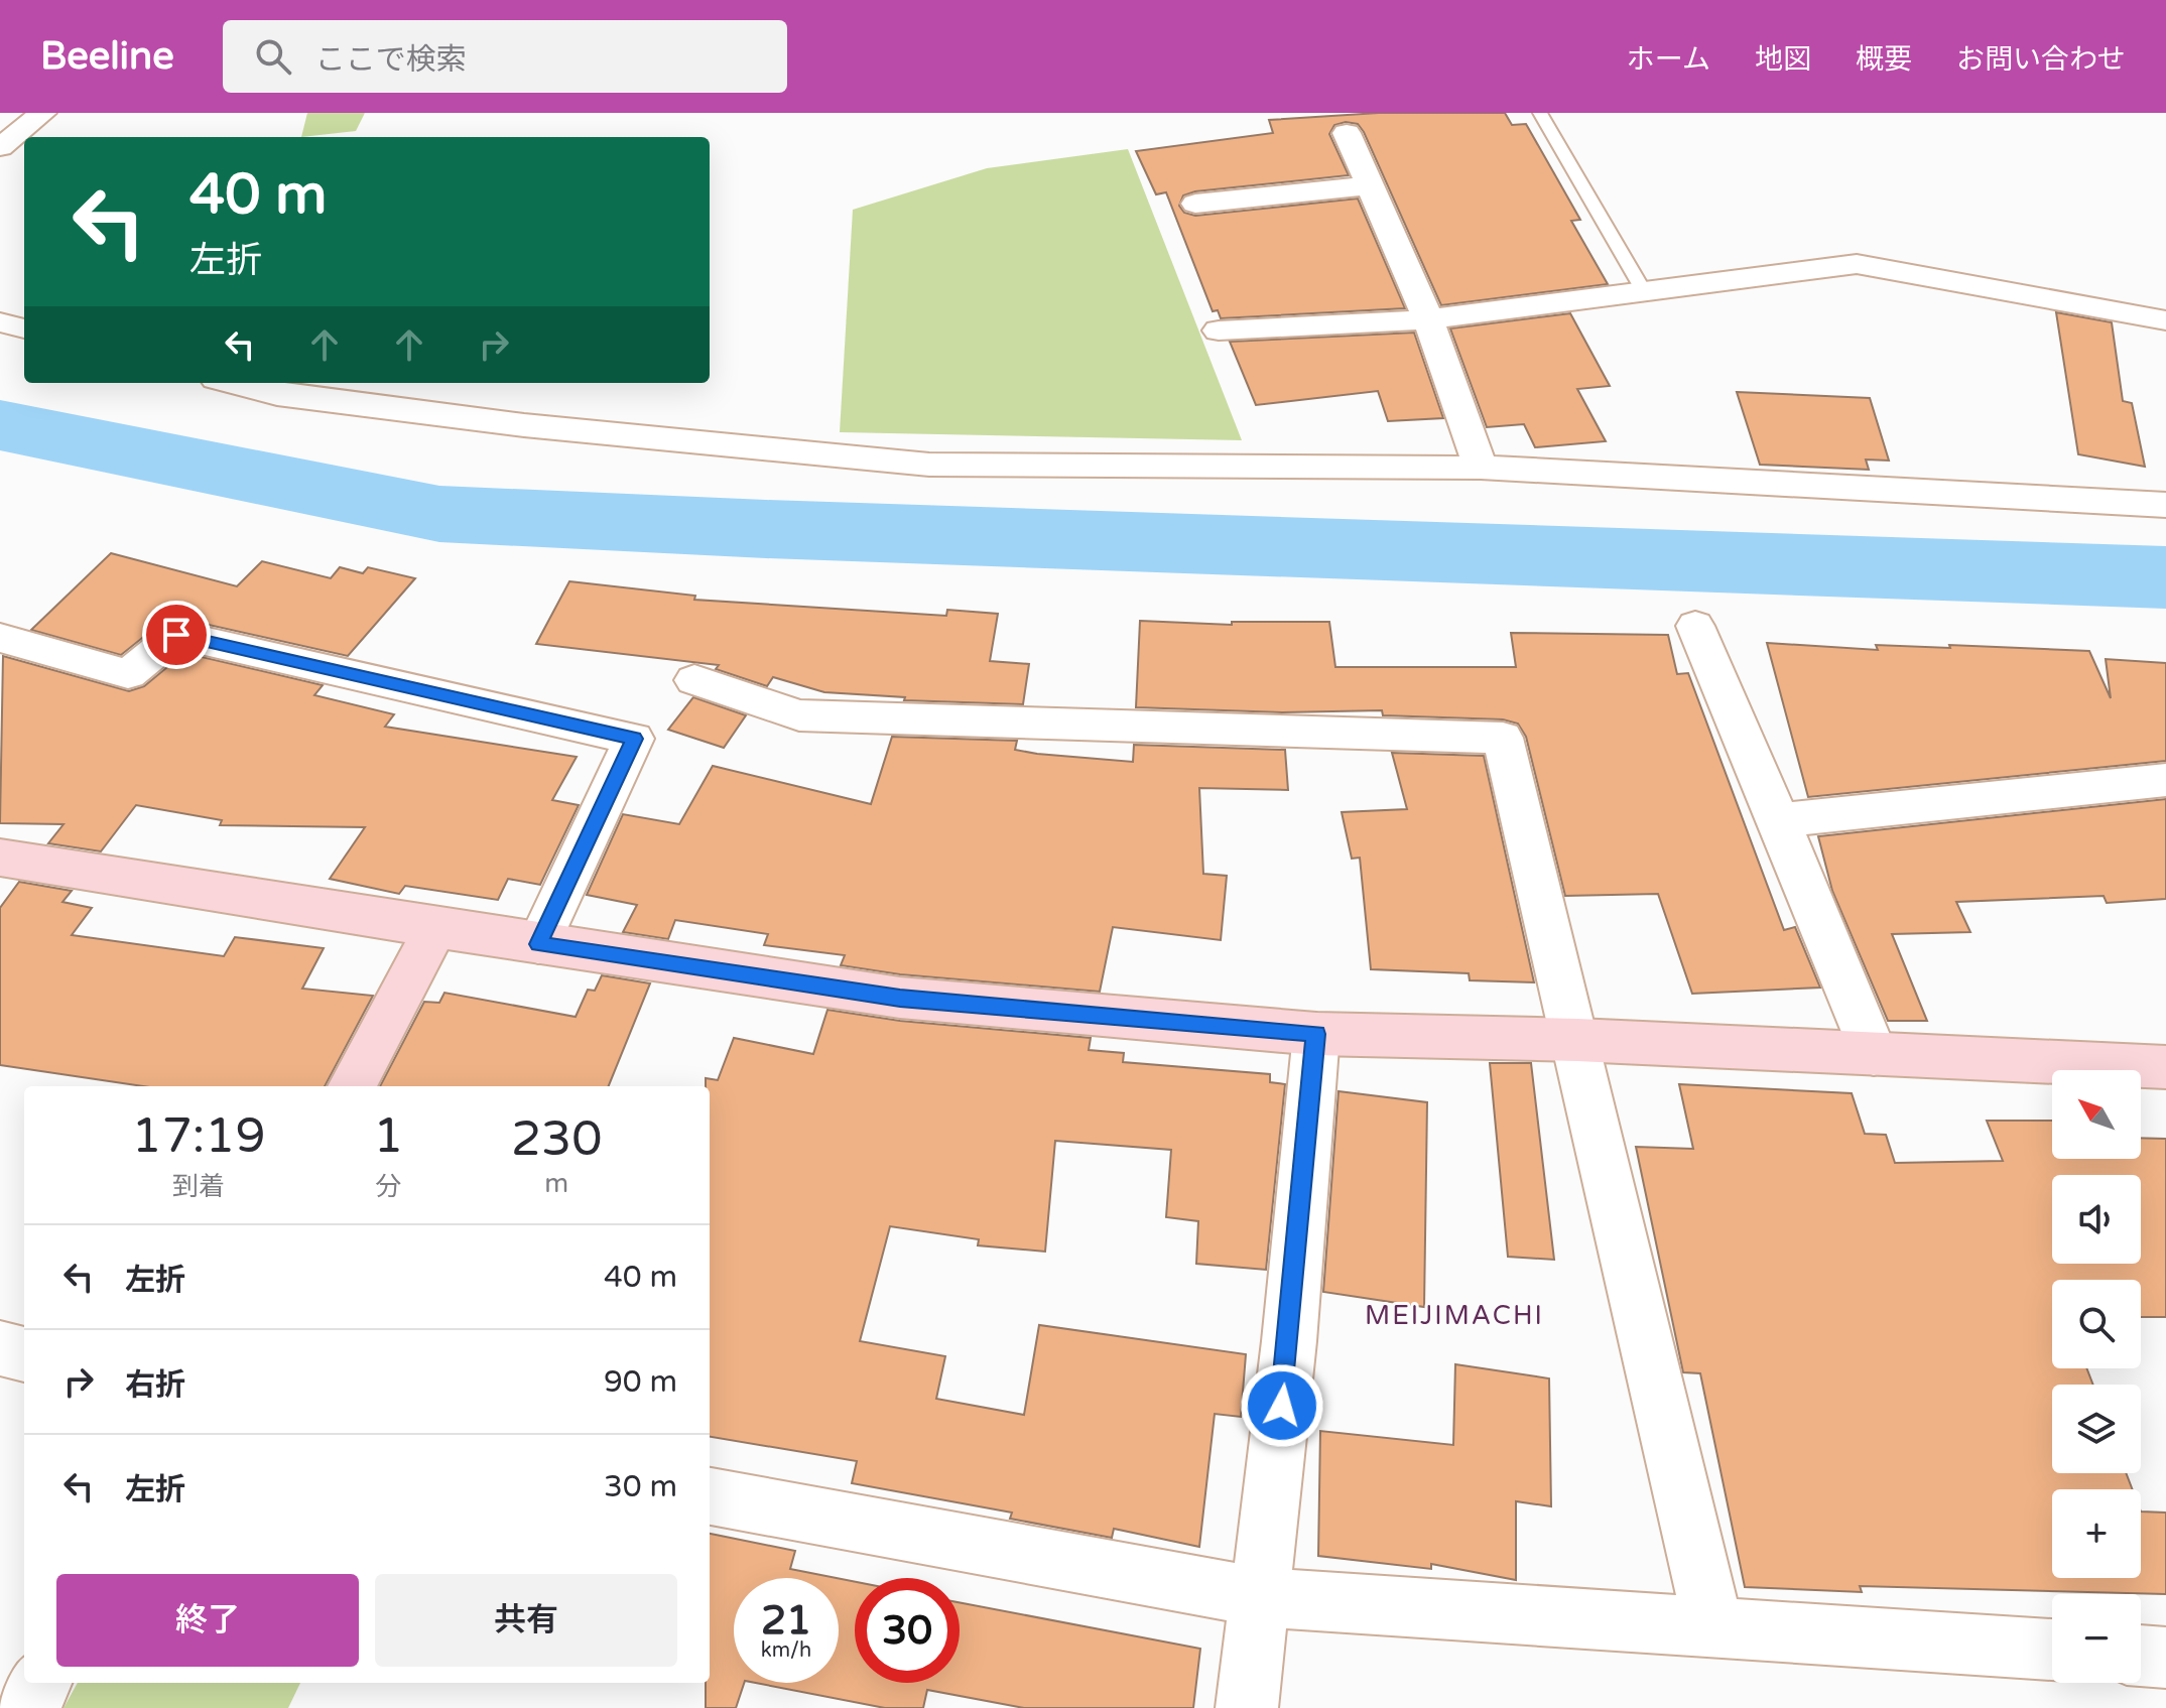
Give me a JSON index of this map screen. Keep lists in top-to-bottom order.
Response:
{
  "districts": ["MEIJIMACHI"],
  "north": "top left",
  "page": {
    "header": "Beeline",
    "search": "ここで検索",
    "nav": [
      "ホーム",
      "地図",
      "概要",
      "お問い合わせ"
    ],
    "turn": ["40 m", "左折"],
    "map_buttons": ["+", "−"],
    "eta": [
      "17:19",
      "到着",
      "1",
      "分",
      "230",
      "m"
    ],
    "list": [
      {
        "name": "左折",
        "value": "40 m"
      },
      {
        "name": "右折",
        "value": "90 m"
      },
      {
        "name": "左折",
        "value": "30 m"
      }
    ],
    "buttons": ["終了", "共有"],
    "speed": "21 km/h",
    "limit": "30"
  }
}
